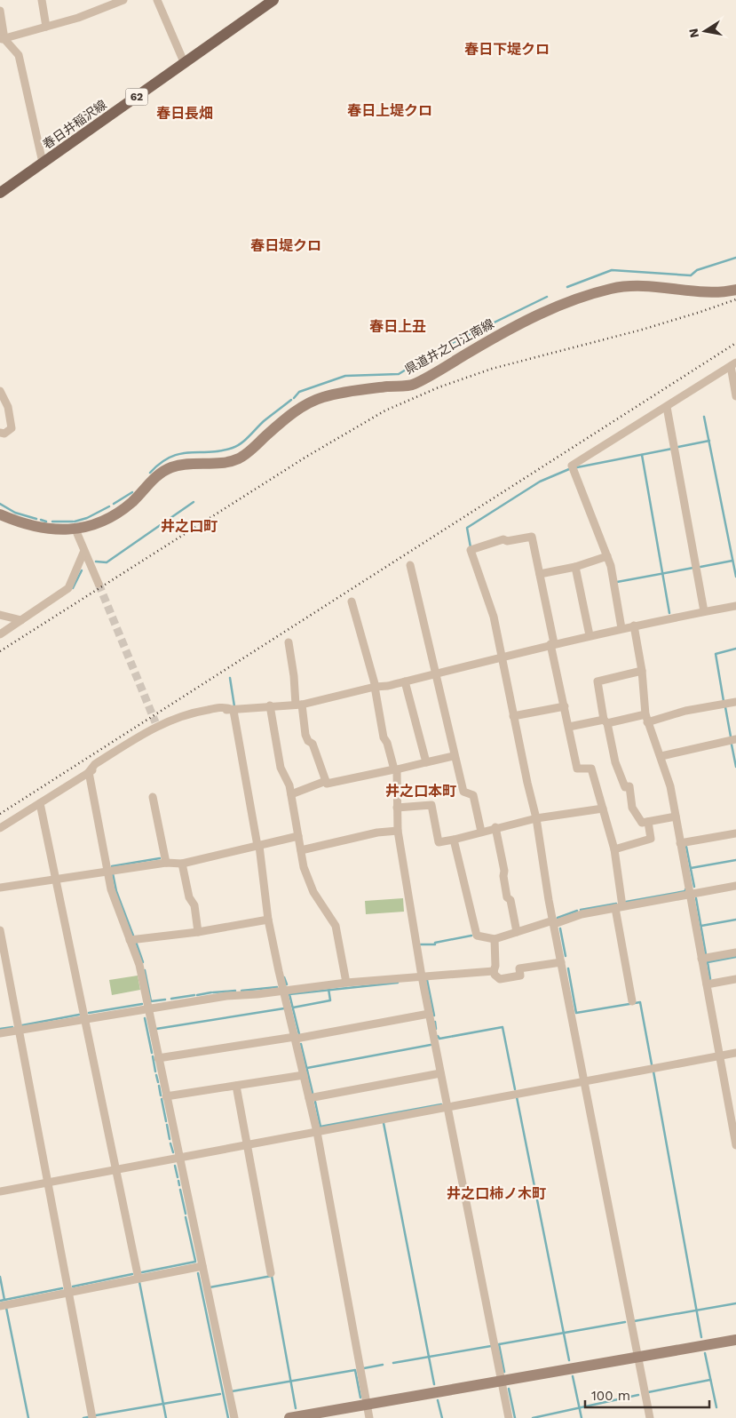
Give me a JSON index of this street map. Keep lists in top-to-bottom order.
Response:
{
  "streets": {
    "main road": ["62", "春日井稲沢線", "県道井之口江南線"]
  },
  "districts": [
    "春日下堤クロ",
    "春日上堤クロ",
    "春日長畑",
    "春日堤クロ",
    "春日上丑",
    "井之口町",
    "井之口本町",
    "井之口柿ノ木町"
  ],
  "scale_bar": "100 m",
  "north": "left"
}
